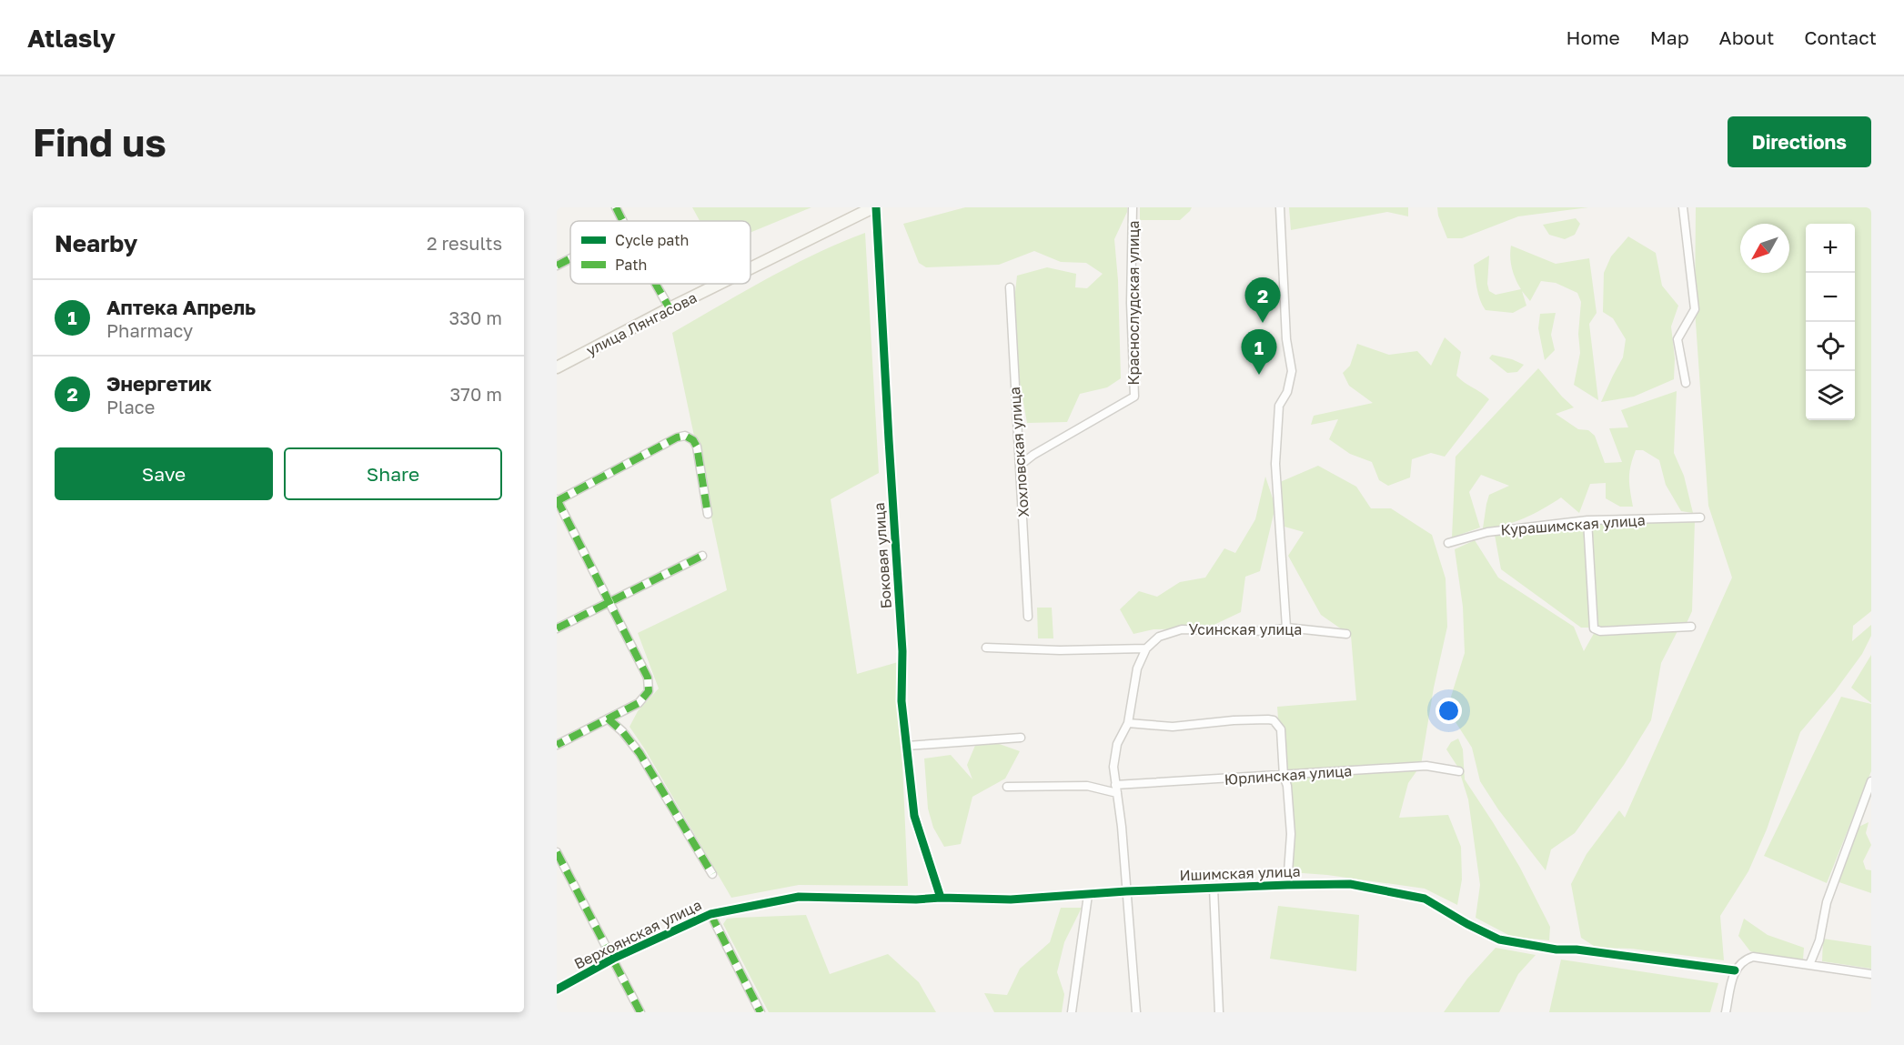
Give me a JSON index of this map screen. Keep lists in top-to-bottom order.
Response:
{
  "streets": {
    "main road": ["улица Лянгасова"],
    "street": [
      "Краснослудская улица",
      "Хохловская улица",
      "Курашимская улица",
      "Боковая улица",
      "Усинская улица",
      "Юрлинская улица",
      "Ишимская улица",
      "Верхоянская улица"
    ]
  },
  "crossings": [
    ["Краснослудская улица", "Хохловская улица"],
    ["улица Лянгасова", "Боковая улица"],
    ["Боковая улица", "Ишимская улица"],
    ["Ишимская улица", "Верхоянская улица"]
  ],
  "legend": ["Cycle path", "Path"],
  "north": "bottom left",
  "page": {
    "header": "Atlasly",
    "nav": [
      "Home",
      "Map",
      "About",
      "Contact"
    ],
    "buttons": [
      "Directions",
      ["Save", "Share"]
    ],
    "title": "Find us",
    "heading": ["Nearby", "2 results"],
    "map_buttons": ["+", "−"],
    "pins": ["2", "1"],
    "list": [
      {
        "mark": "1",
        "name": "Аптека Апрель",
        "note": "Pharmacy",
        "value": "330 m"
      },
      {
        "mark": "2",
        "name": "Энергетик",
        "note": "Place",
        "value": "370 m"
      }
    ]
  }
}
